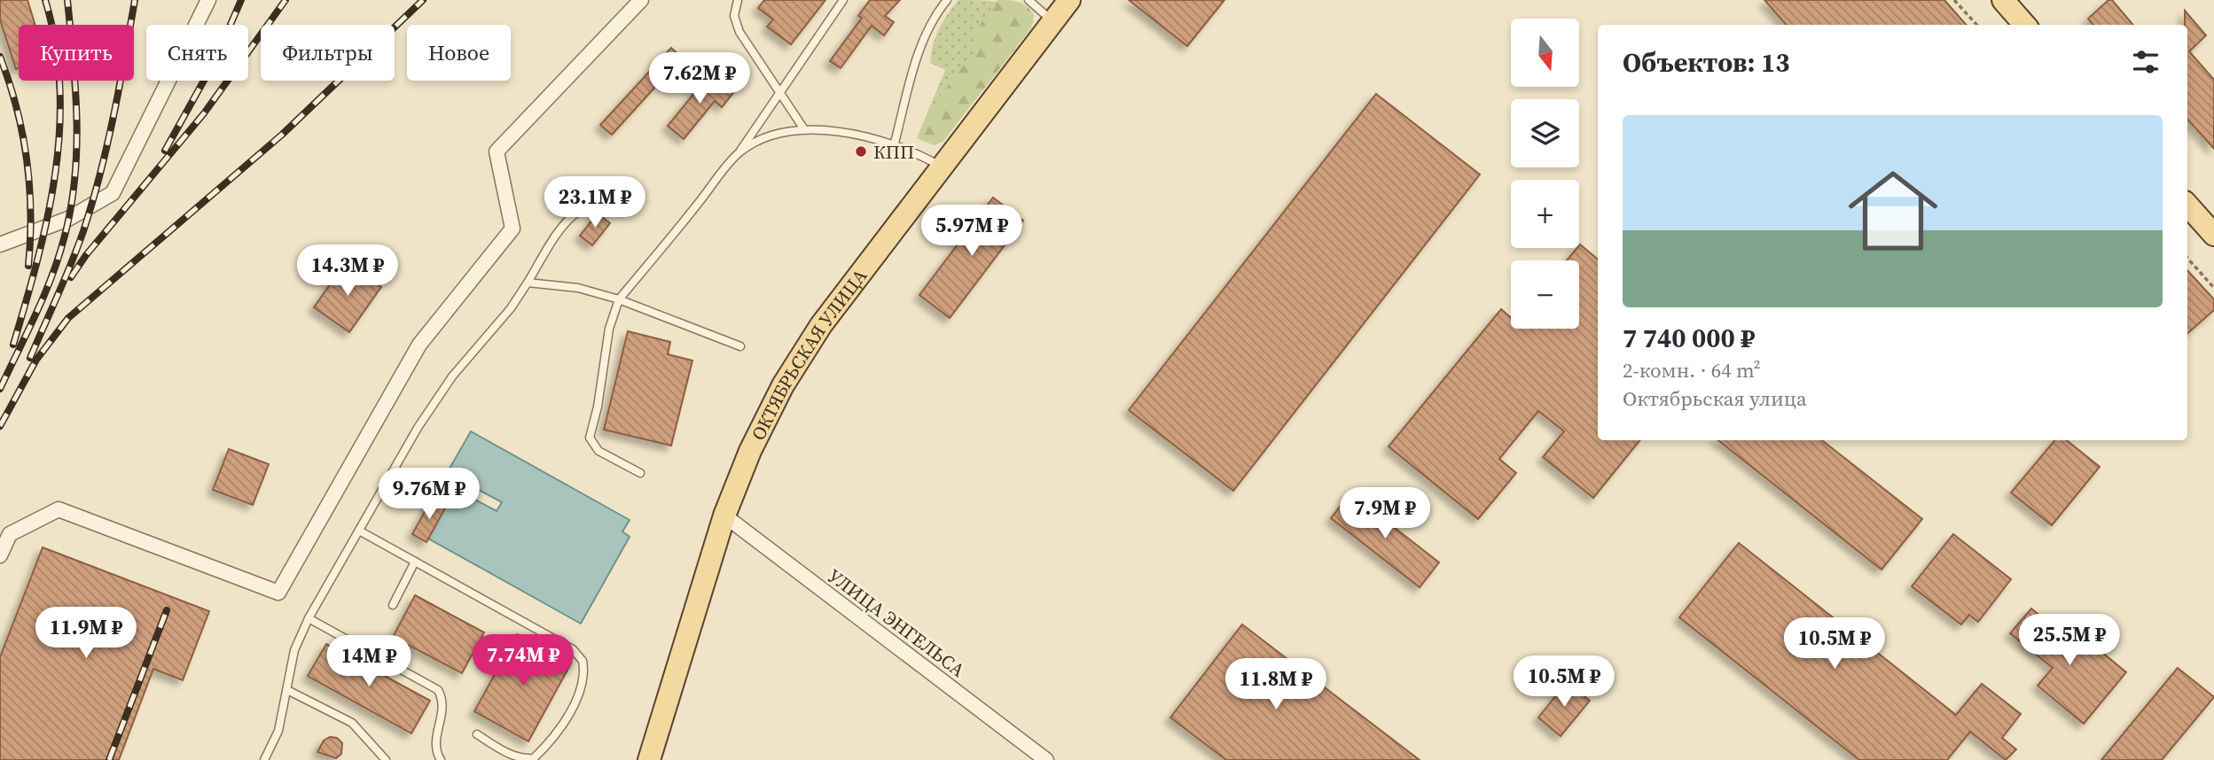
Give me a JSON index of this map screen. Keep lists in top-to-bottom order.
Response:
{
  "streets": {
    "main road": ["ОКТЯБРЬСКАЯ УЛИЦА"],
    "street": ["УЛИЦА ЭНГЕЛЬСА"]
  },
  "crossings": [
    ["ОКТЯБРЬСКАЯ УЛИЦА", "УЛИЦА ЭНГЕЛЬСА"]
  ],
  "places": ["КПП"],
  "north": "bottom",
  "page": {
    "map_buttons": ["+", "−"],
    "chip": [
      "Купить",
      "Снять",
      "Фильтры",
      "Новое"
    ],
    "heading": "Объектов: 13",
    "price": [
      "7.62M ₽",
      "23.1M ₽",
      "5.97M ₽",
      "14.3M ₽",
      "9.76M ₽",
      "7.9M ₽",
      "11.9M ₽",
      "25.5M ₽",
      "10.5M ₽",
      "7.74M ₽",
      "14M ₽",
      "10.5M ₽",
      "11.8M ₽"
    ],
    "list": [
      {
        "name": "7 740 000 ₽",
        "note": "2-комн. · 64 m² · Октябрьская улица"
      }
    ]
  }
}
